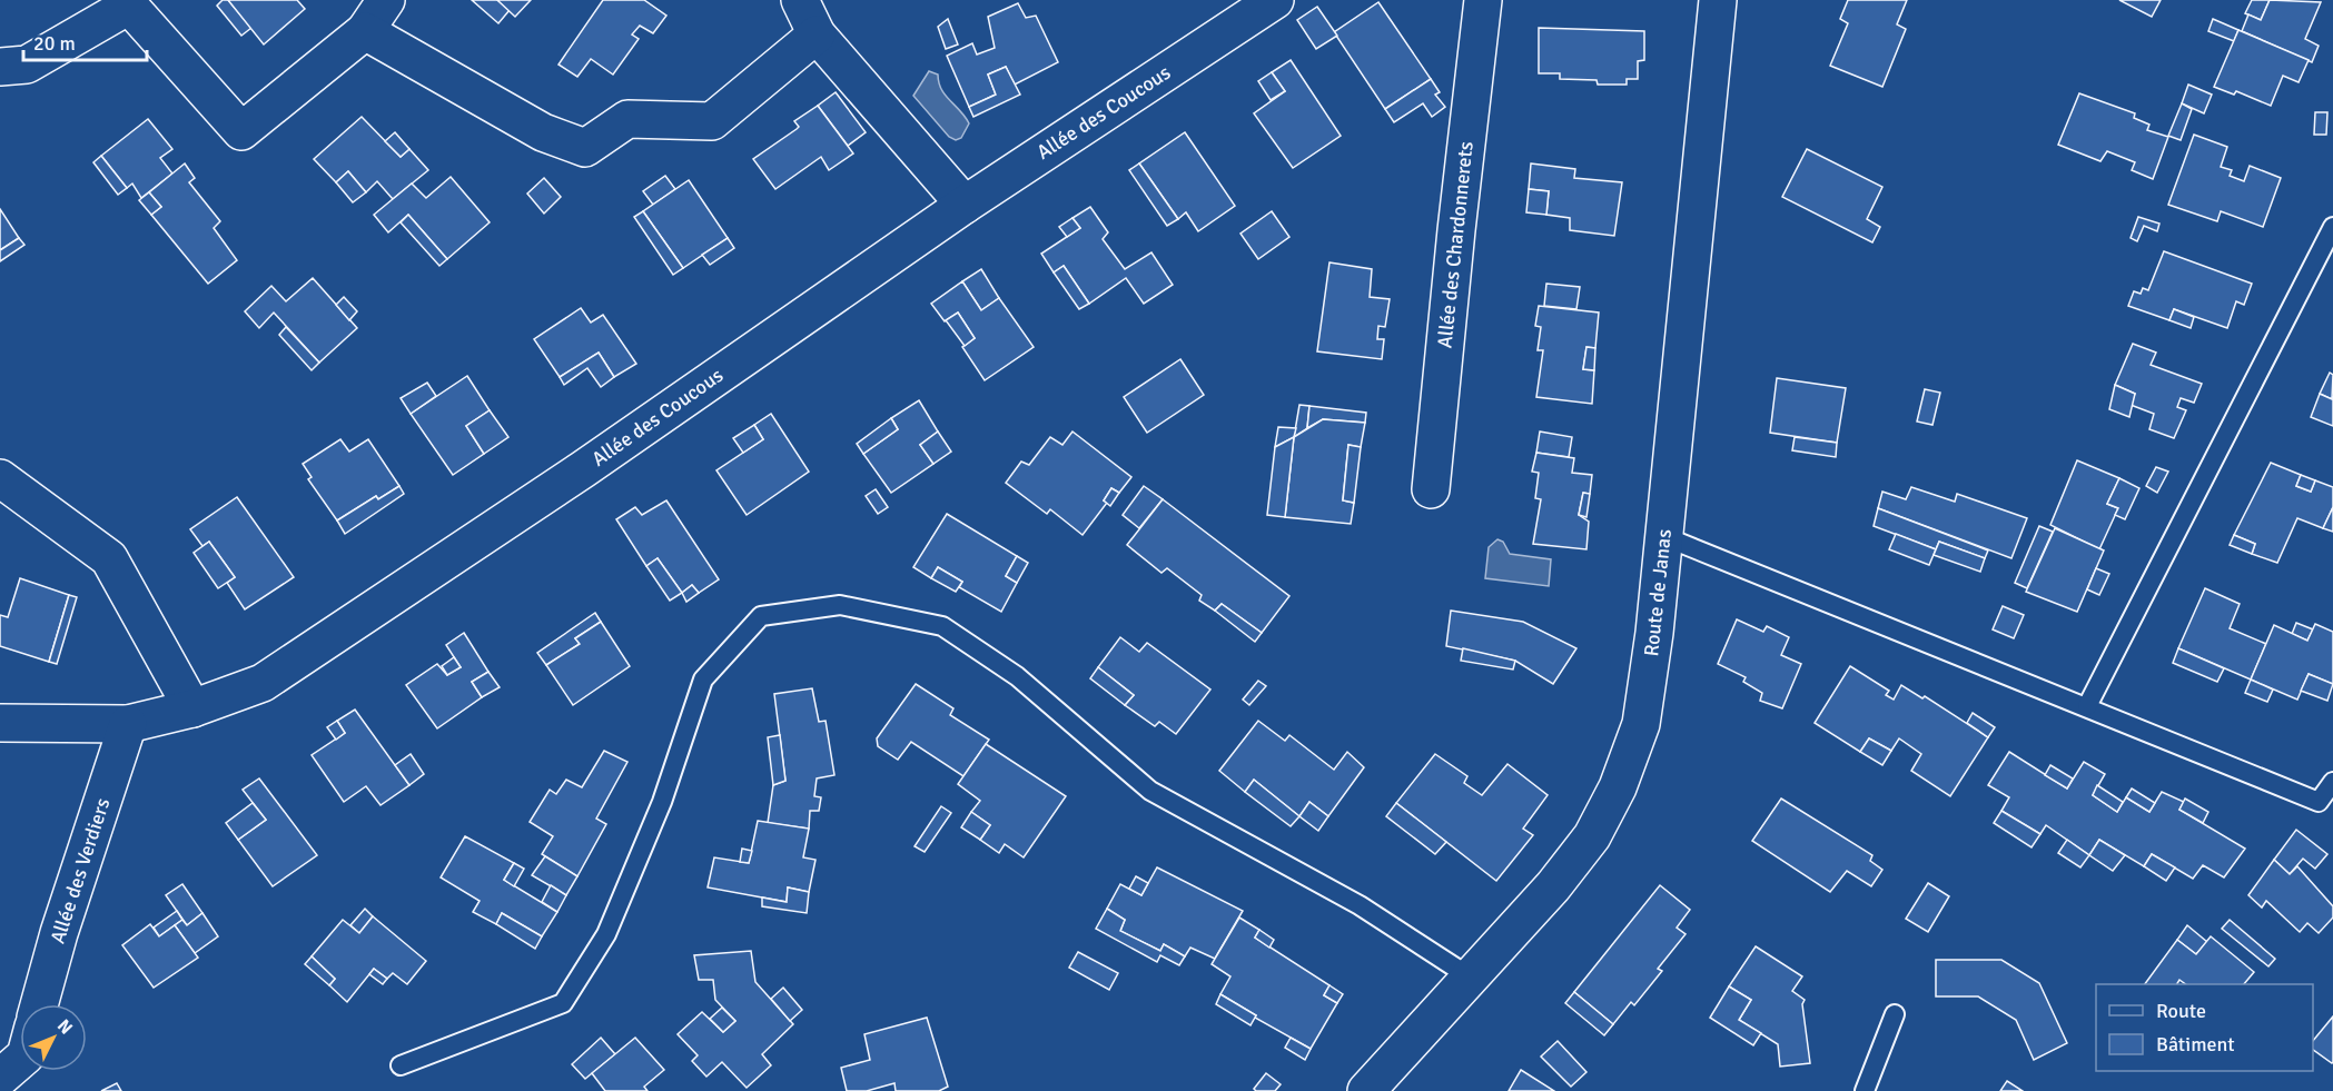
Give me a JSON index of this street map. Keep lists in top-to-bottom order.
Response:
{
  "streets": {
    "street": [
      "Allée des Coucous",
      "Allée des Chardonnerets",
      "Route de Janas",
      "Allée des Verdiers"
    ]
  },
  "crossings": [
    ["Allée des Coucous", "Allée des Verdiers"]
  ],
  "legend": ["Route", "Bâtiment"],
  "scale_bar": "20 m",
  "north": "top right"
}
